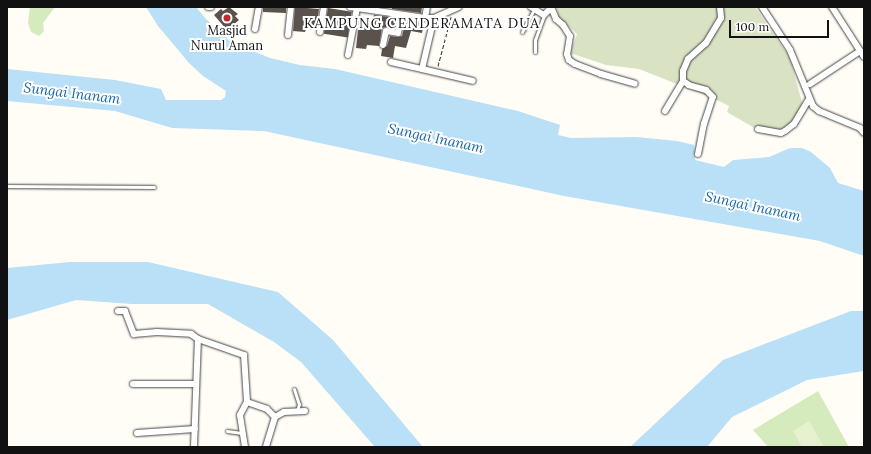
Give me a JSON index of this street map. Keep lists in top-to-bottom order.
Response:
{
  "districts": ["KAMPUNG CENDERAMATA DUA"],
  "water": ["Sungai Inanam"],
  "places": ["Masjid Nurul Aman"],
  "scale_bar": "100 m"
}
